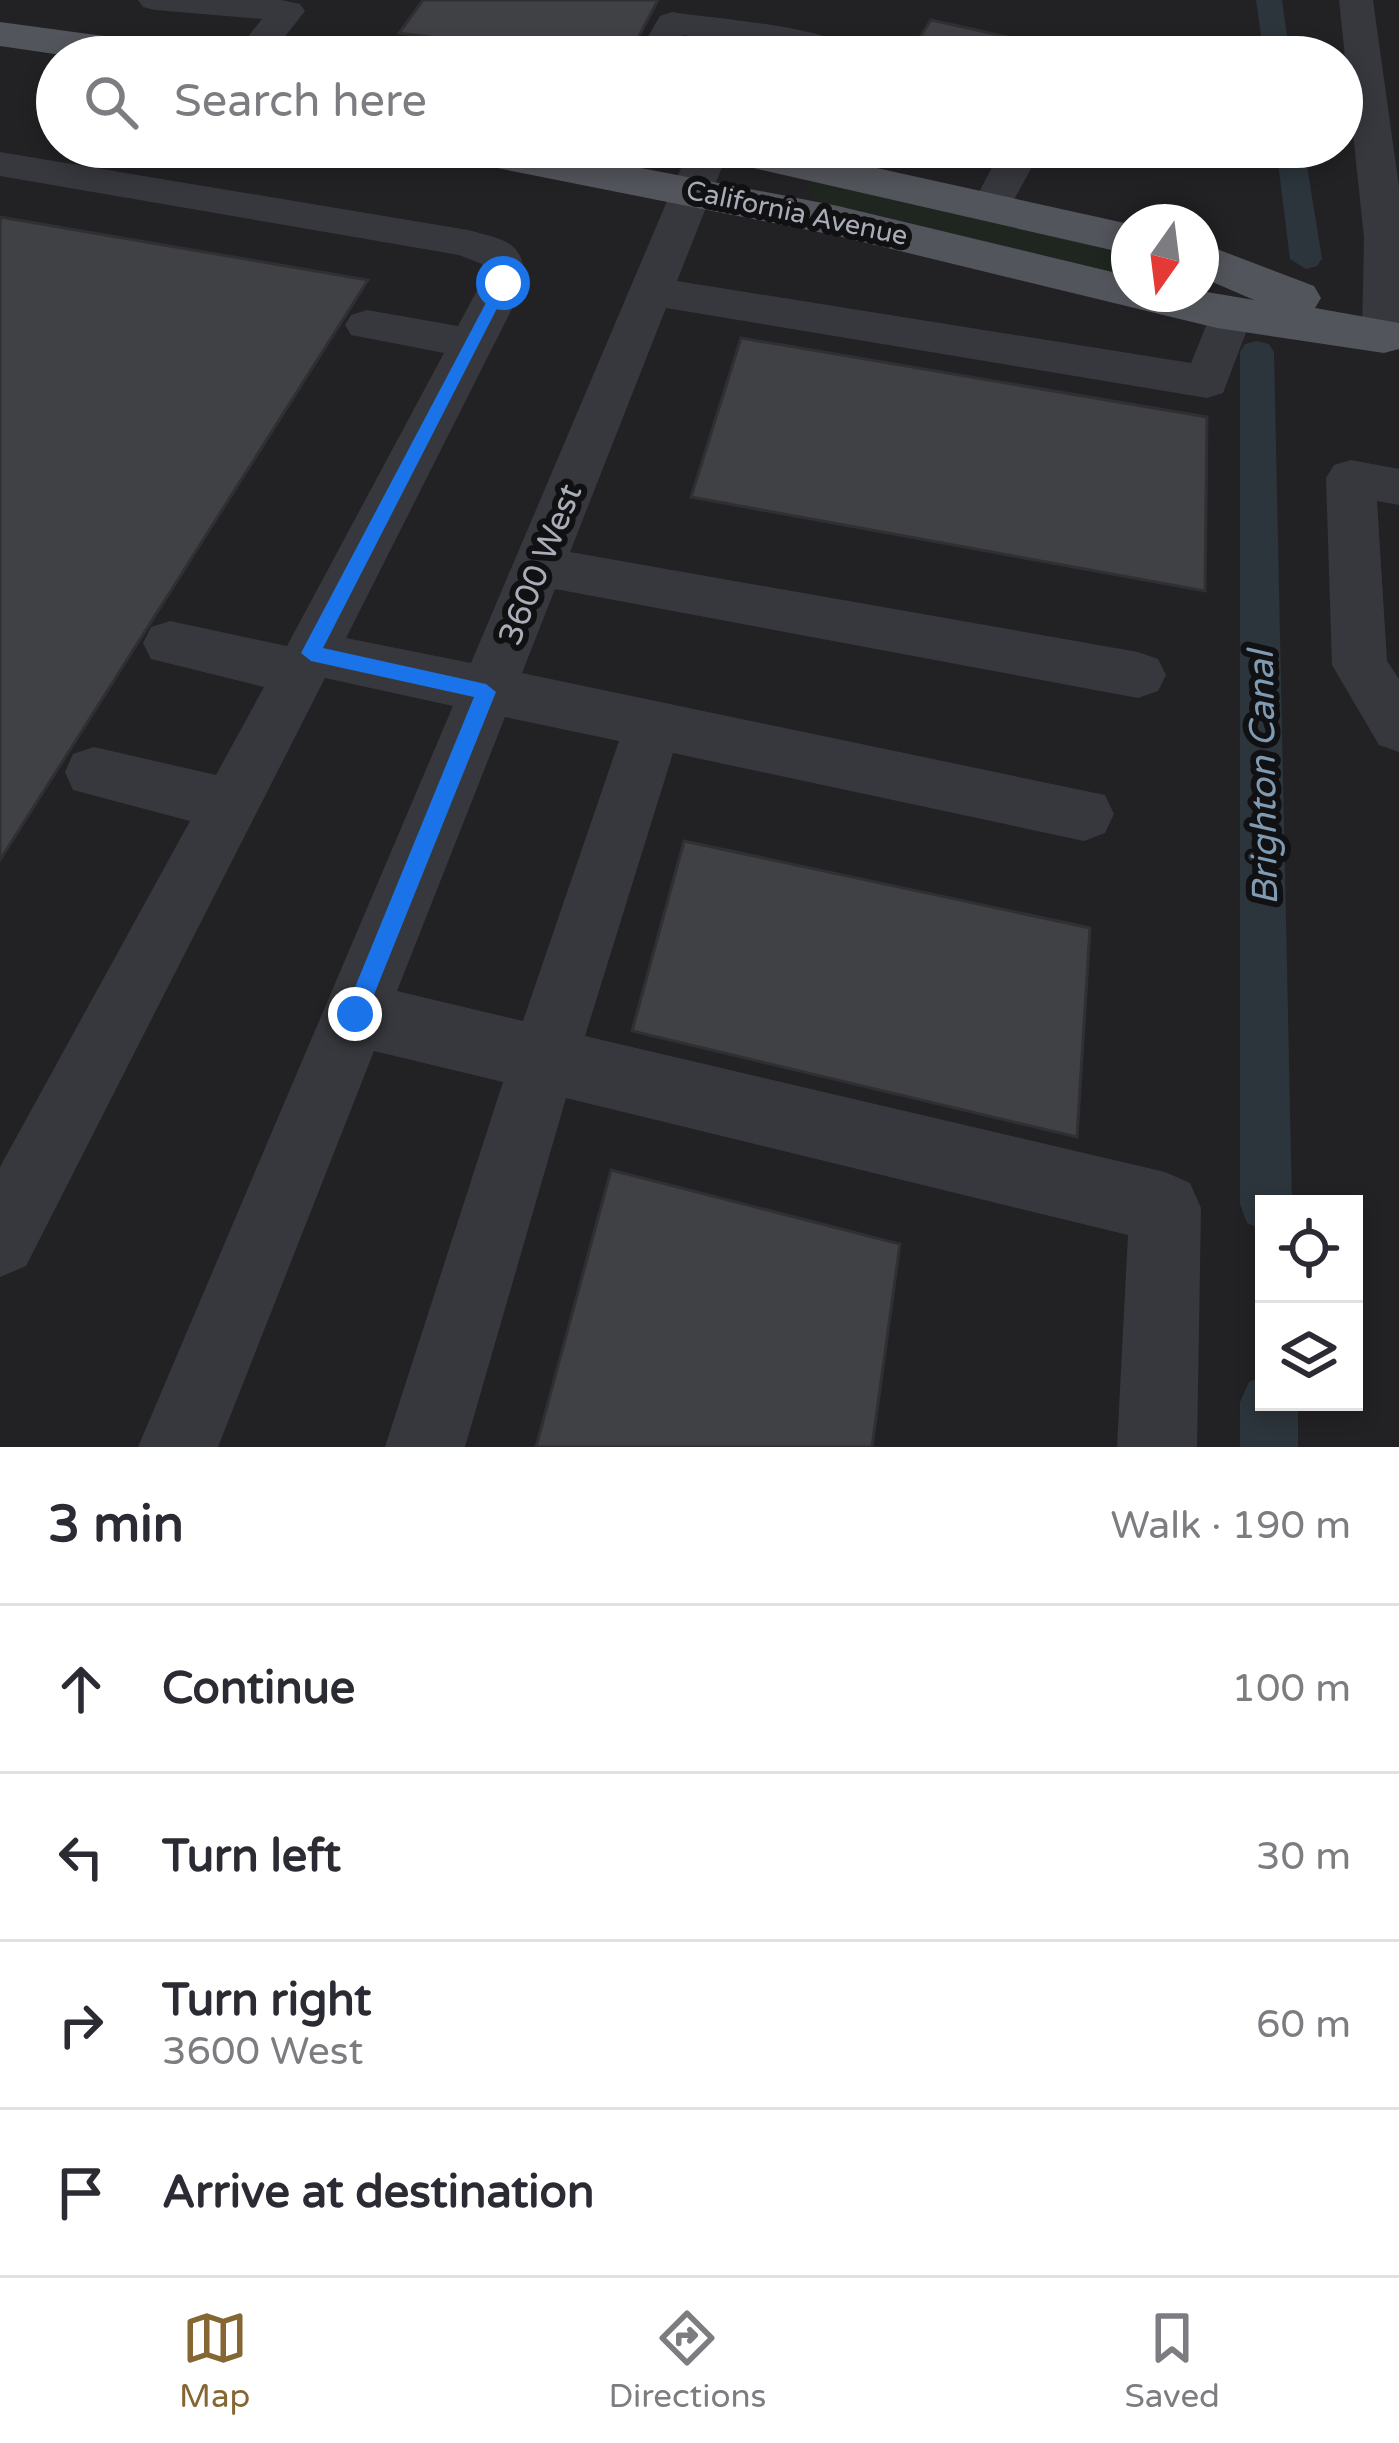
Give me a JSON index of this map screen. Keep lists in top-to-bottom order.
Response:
{
  "streets": {
    "main road": ["California Avenue"],
    "street": ["3600 West"]
  },
  "water": ["Brighton Canal"],
  "north": "bottom",
  "page": {
    "search": "Search here",
    "heading": ["3 min", "Walk · 190 m"],
    "list": [
      ["Continue", "100 m"],
      ["Turn left", "30 m"],
      ["Turn right", "3600 West", "60 m"],
      "Arrive at destination"
    ],
    "nav": ["Map", "Directions", "Saved"]
  }
}
